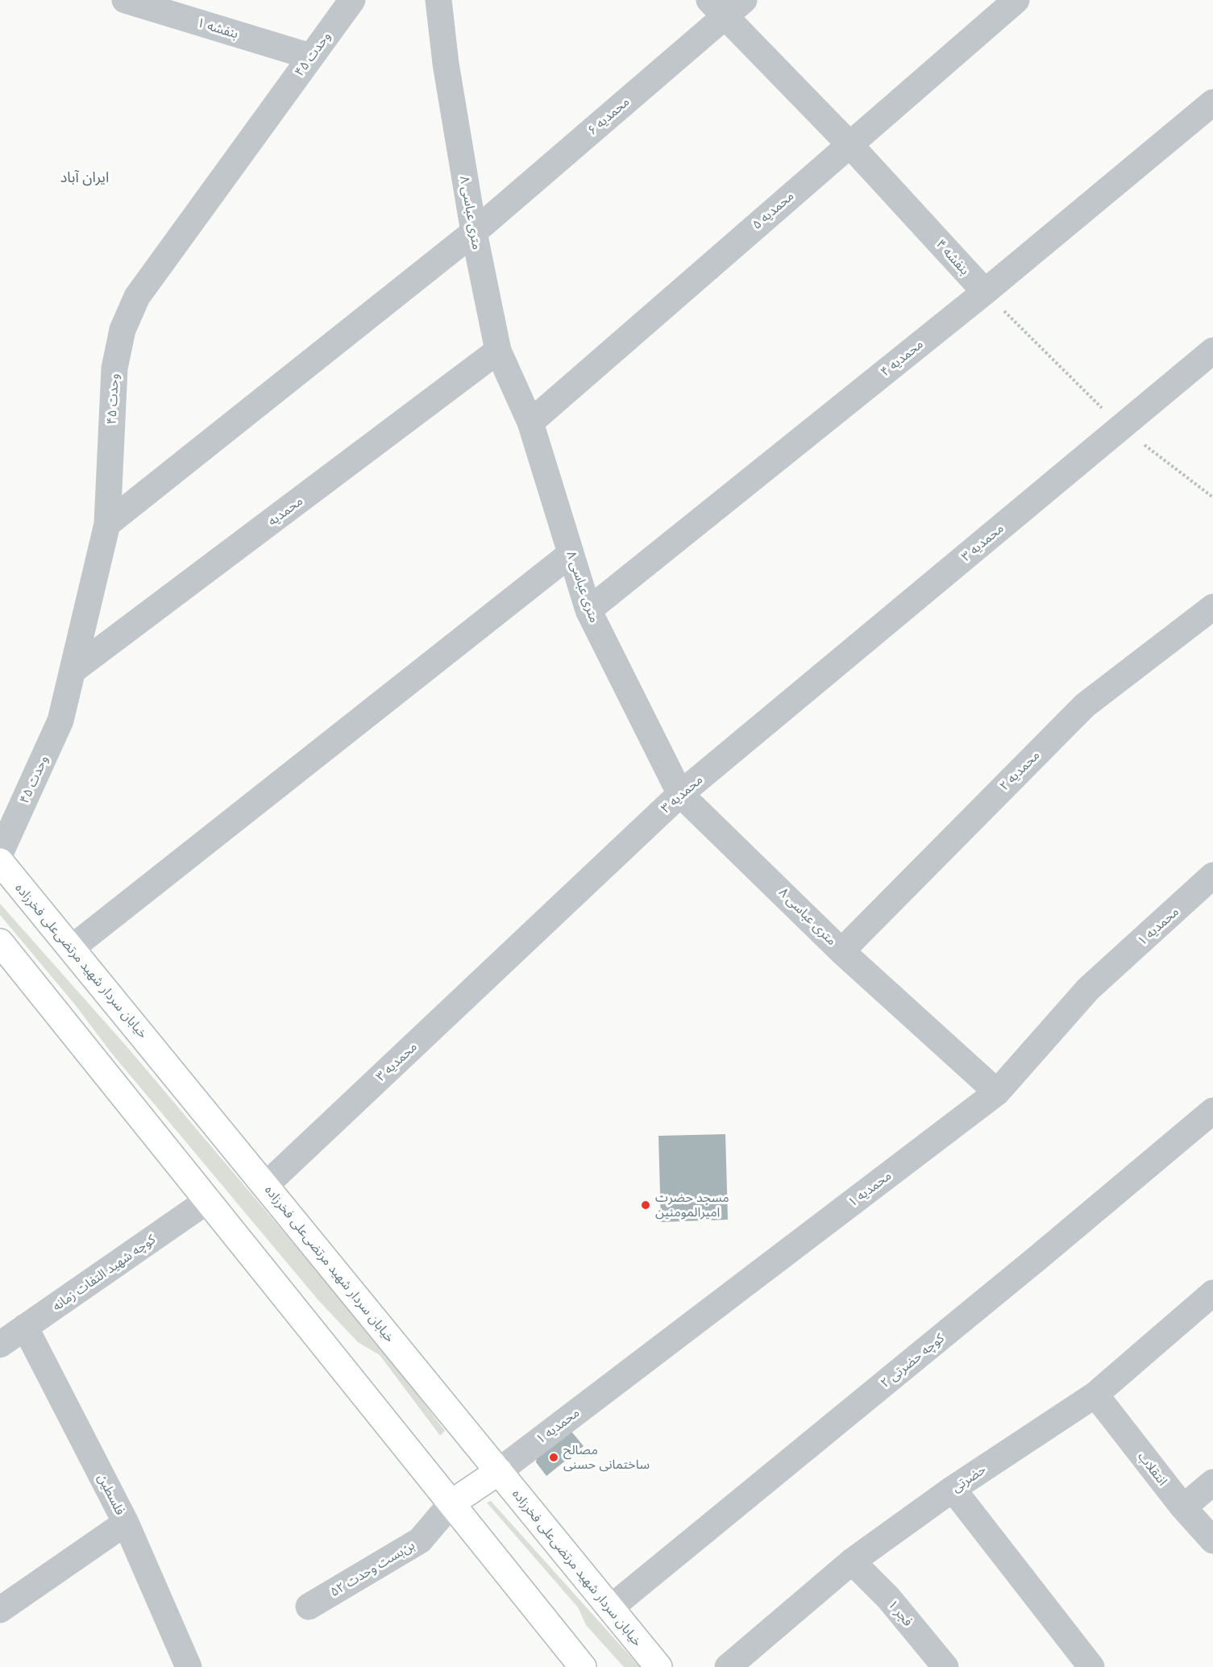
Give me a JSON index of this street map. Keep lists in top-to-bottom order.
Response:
{
  "streets": {
    "main road": ["خیابان سردار شهید مرتضی‌علی فخرزاده"],
    "street": [
      "بنفشه ۱",
      "وحدت ۴۵",
      "محمدیه ۶",
      "محمدیه ۵",
      "۸ متری عباسی",
      "بنفشه ۴",
      "محمدیه ۴",
      "محمدیه",
      "محمدیه ۳",
      "محمدیه ۲",
      "محمدیه ۱",
      "کوچه شهید التفات زمانه",
      "کوچه حضرتی ۲",
      "انتقلاب",
      "حضرتی",
      "فلسطین",
      "بن‌بست وحدت ۵۲",
      "فجر ۱"
    ]
  },
  "crossings": [
    ["بنفشه ۱", "وحدت ۴۵"],
    ["وحدت ۴۵", "محمدیه ۶"],
    ["وحدت ۴۵", "محمدیه"],
    ["محمدیه ۶", "۸ متری عباسی"],
    ["محمدیه ۶", "بنفشه ۴"],
    ["محمدیه ۵", "۸ متری عباسی"],
    ["محمدیه ۵", "بنفشه ۴"],
    ["۸ متری عباسی", "محمدیه ۴"],
    ["۸ متری عباسی", "محمدیه"],
    ["۸ متری عباسی", "محمدیه ۳"],
    ["۸ متری عباسی", "محمدیه ۲"],
    ["۸ متری عباسی", "محمدیه ۱"],
    ["بنفشه ۴", "محمدیه ۴"],
    ["محمدیه ۳", "خیابان سردار شهید مرتضی‌علی فخرزاده"],
    ["محمدیه ۱", "خیابان سردار شهید مرتضی‌علی فخرزاده"],
    ["خیابان سردار شهید مرتضی‌علی فخرزاده", "کوچه حضرتی ۲"],
    ["کوچه شهید التفات زمانه", "فلسطین"],
    ["انتقلاب", "حضرتی"],
    ["حضرتی", "فجر ۱"]
  ],
  "districts": ["ایران آباد"],
  "places": ["مسجد حضرت امیرالمومنین", "مصالح ساختمانی حسنی"]
}
